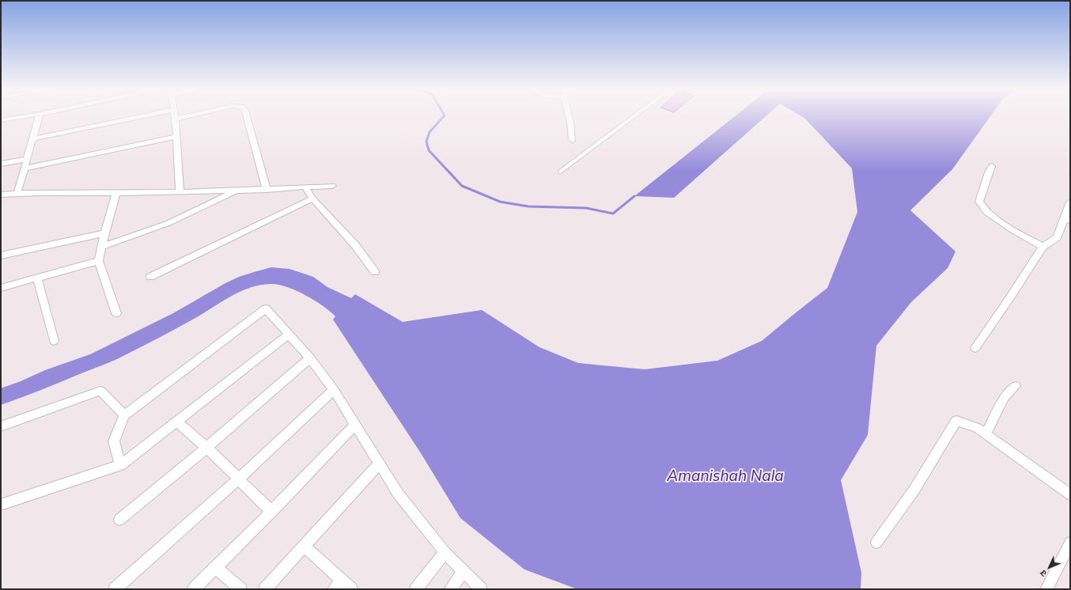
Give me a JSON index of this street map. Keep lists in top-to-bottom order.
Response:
{
  "water": ["Amanishah Nala"],
  "north": "bottom left"
}
